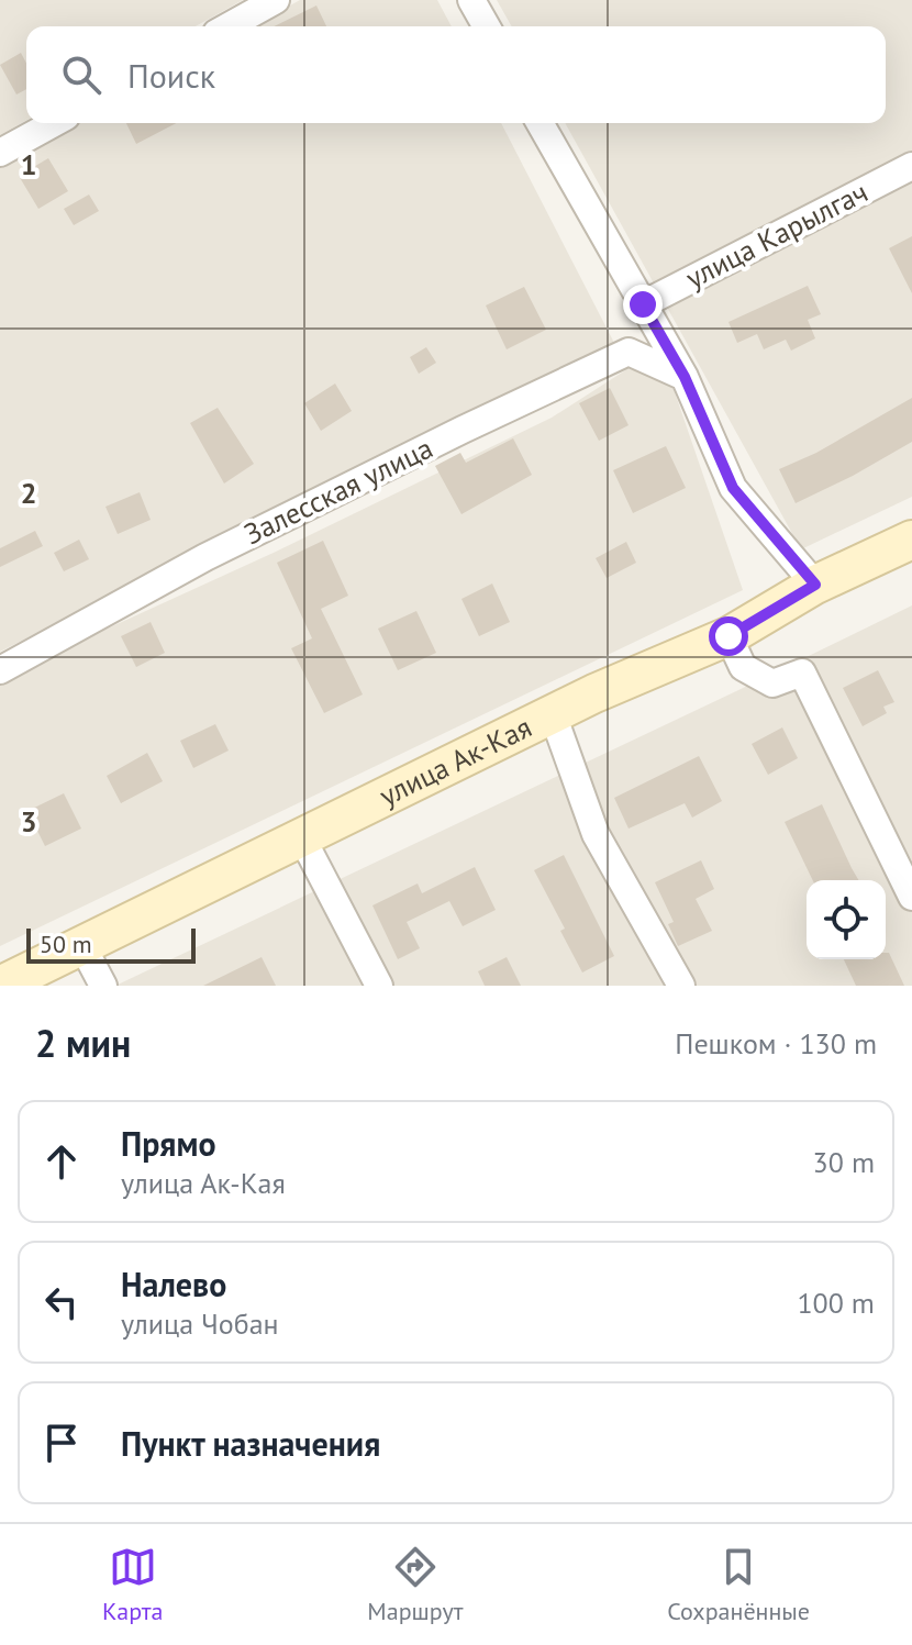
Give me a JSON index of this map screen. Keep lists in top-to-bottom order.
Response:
{
  "streets": {
    "main road": ["улица Ак-Кая"],
    "street": ["улица Карылгач", "Залесская улица"]
  },
  "scale_bar": "50 m",
  "page": {
    "search": "Поиск",
    "scale": "50 m",
    "heading": ["2 мин", "Пешком · 130 m"],
    "list": [
      ["Прямо", "улица Ак-Кая", "30 m"],
      ["Налево", "улица Чобан", "100 m"],
      "Пункт назначения"
    ],
    "nav": ["Карта", "Маршрут", "Сохранённые"]
  },
  "grid": {
    "rows": ["1", "2", "3"]
  }
}
